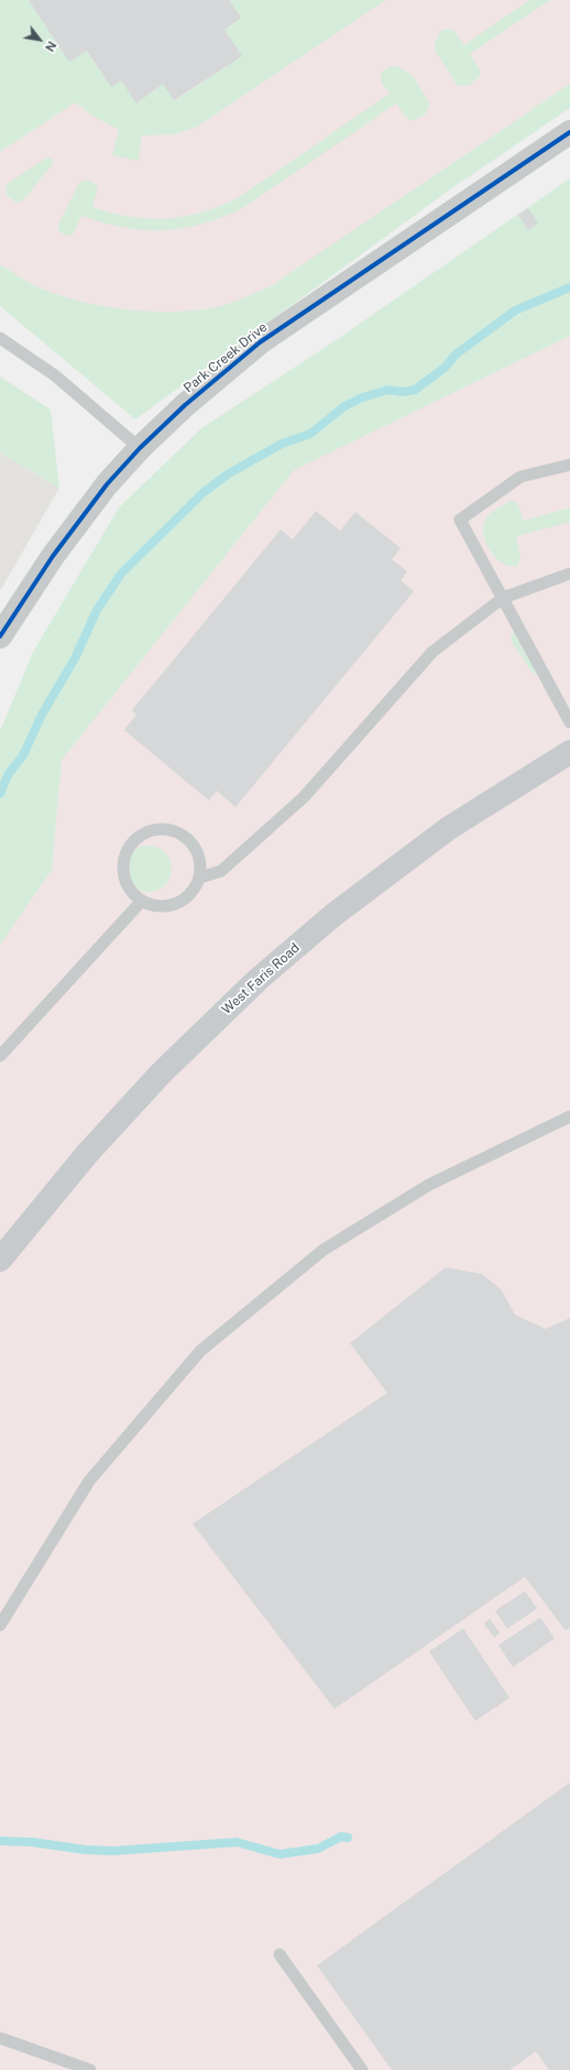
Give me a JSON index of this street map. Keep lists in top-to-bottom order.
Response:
{
  "streets": {
    "main road": ["West Faris Road"],
    "street": ["Park Creek Drive"]
  },
  "north": "bottom right"
}
